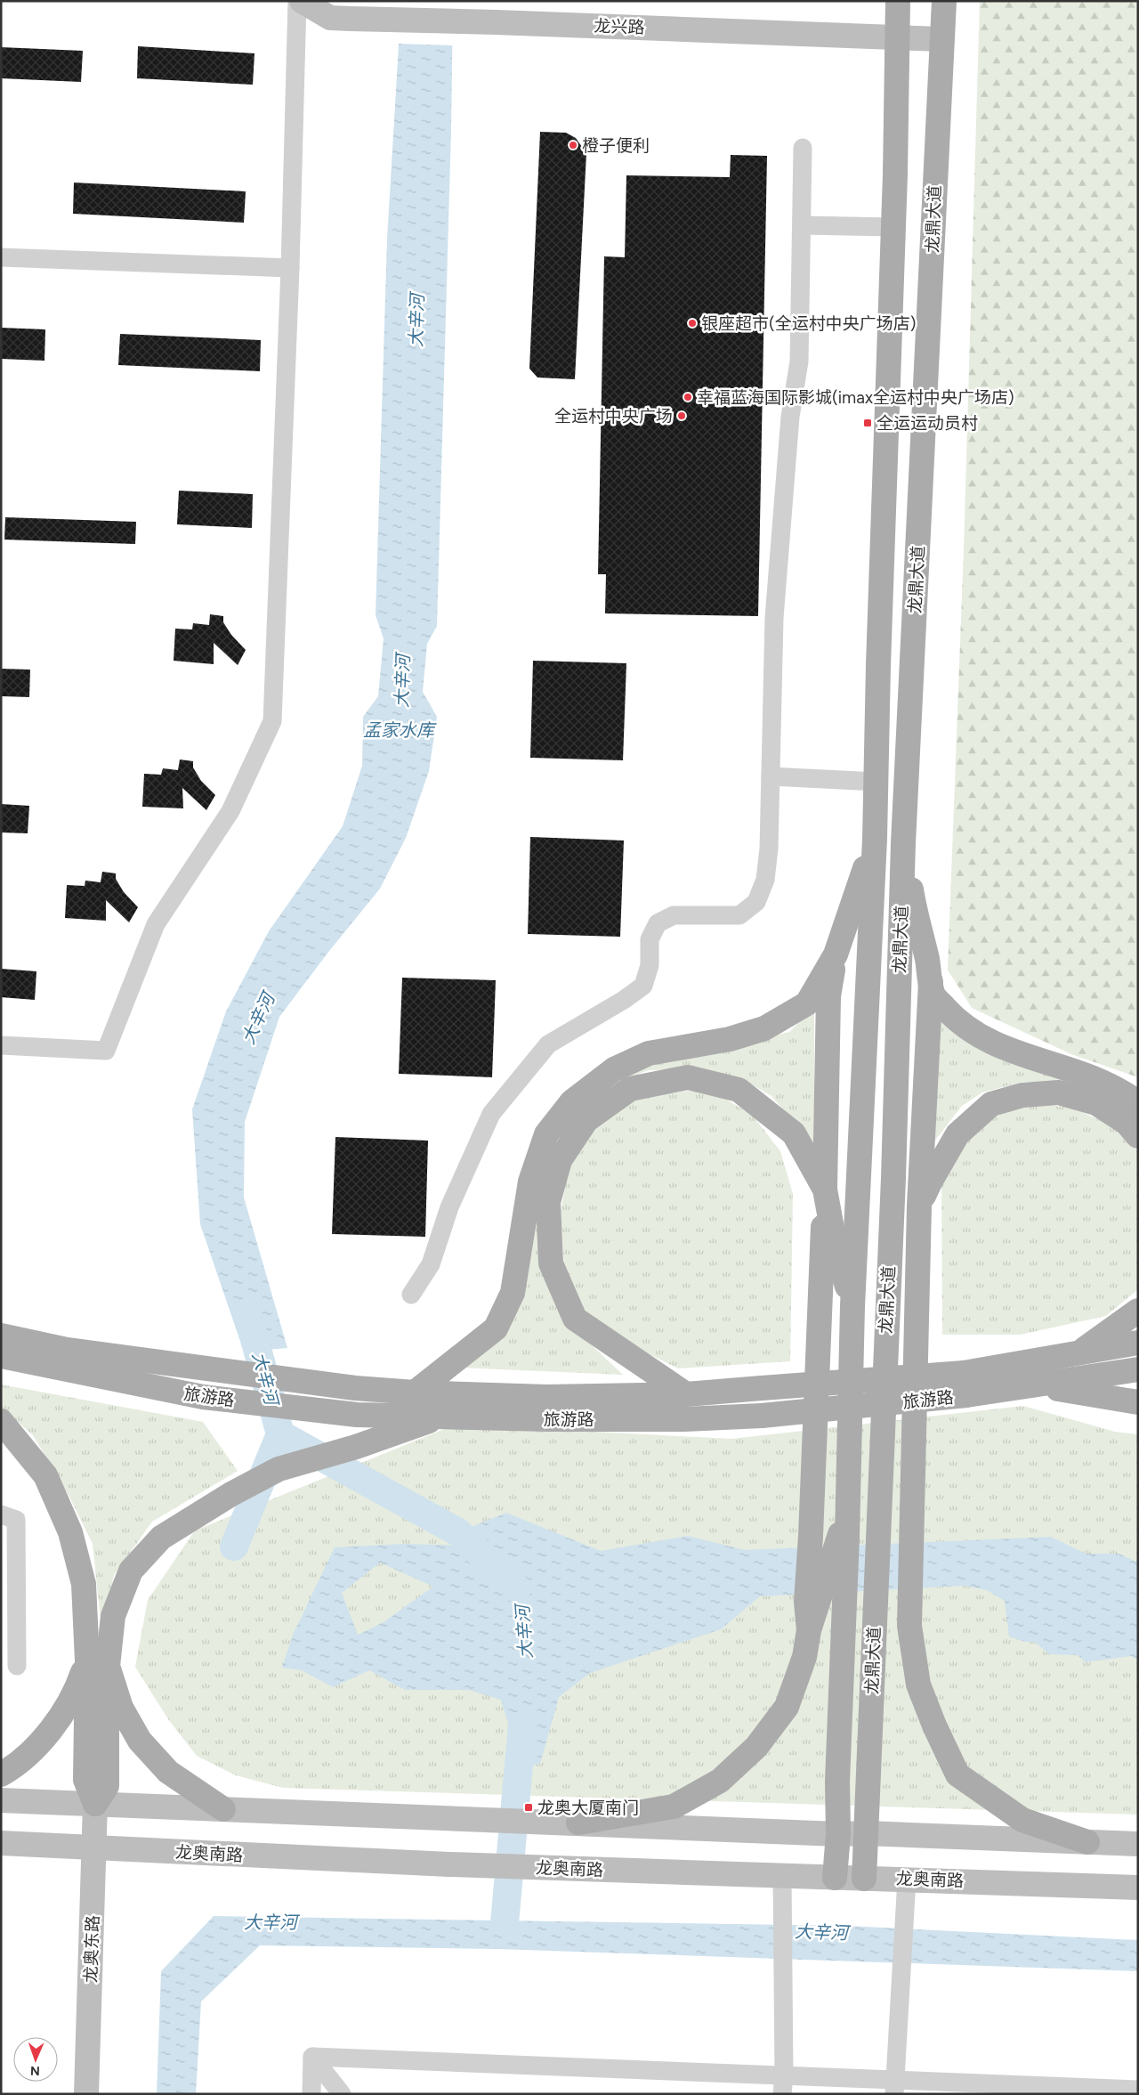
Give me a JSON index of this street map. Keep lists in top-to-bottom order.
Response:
{
  "streets": {
    "main road": [
      "龙兴路",
      "龙鼎大道",
      "旅游路",
      "龙奥南路",
      "龙奥东路"
    ]
  },
  "crossings": [
    ["龙兴路", "龙鼎大道"],
    ["龙鼎大道", "龙奥南路"],
    ["龙奥南路", "龙奥东路"]
  ],
  "water": ["大辛河", "孟家水库"],
  "places": {
    "other": [
      "橙子便利",
      "银座超市(全运村中央广场店)",
      "幸福蓝海国际影城(imax全运村中央广场店)",
      "全运村中央广场"
    ],
    "transit": ["全运运动员村", "龙奥大厦南门"]
  },
  "north": "bottom"
}
